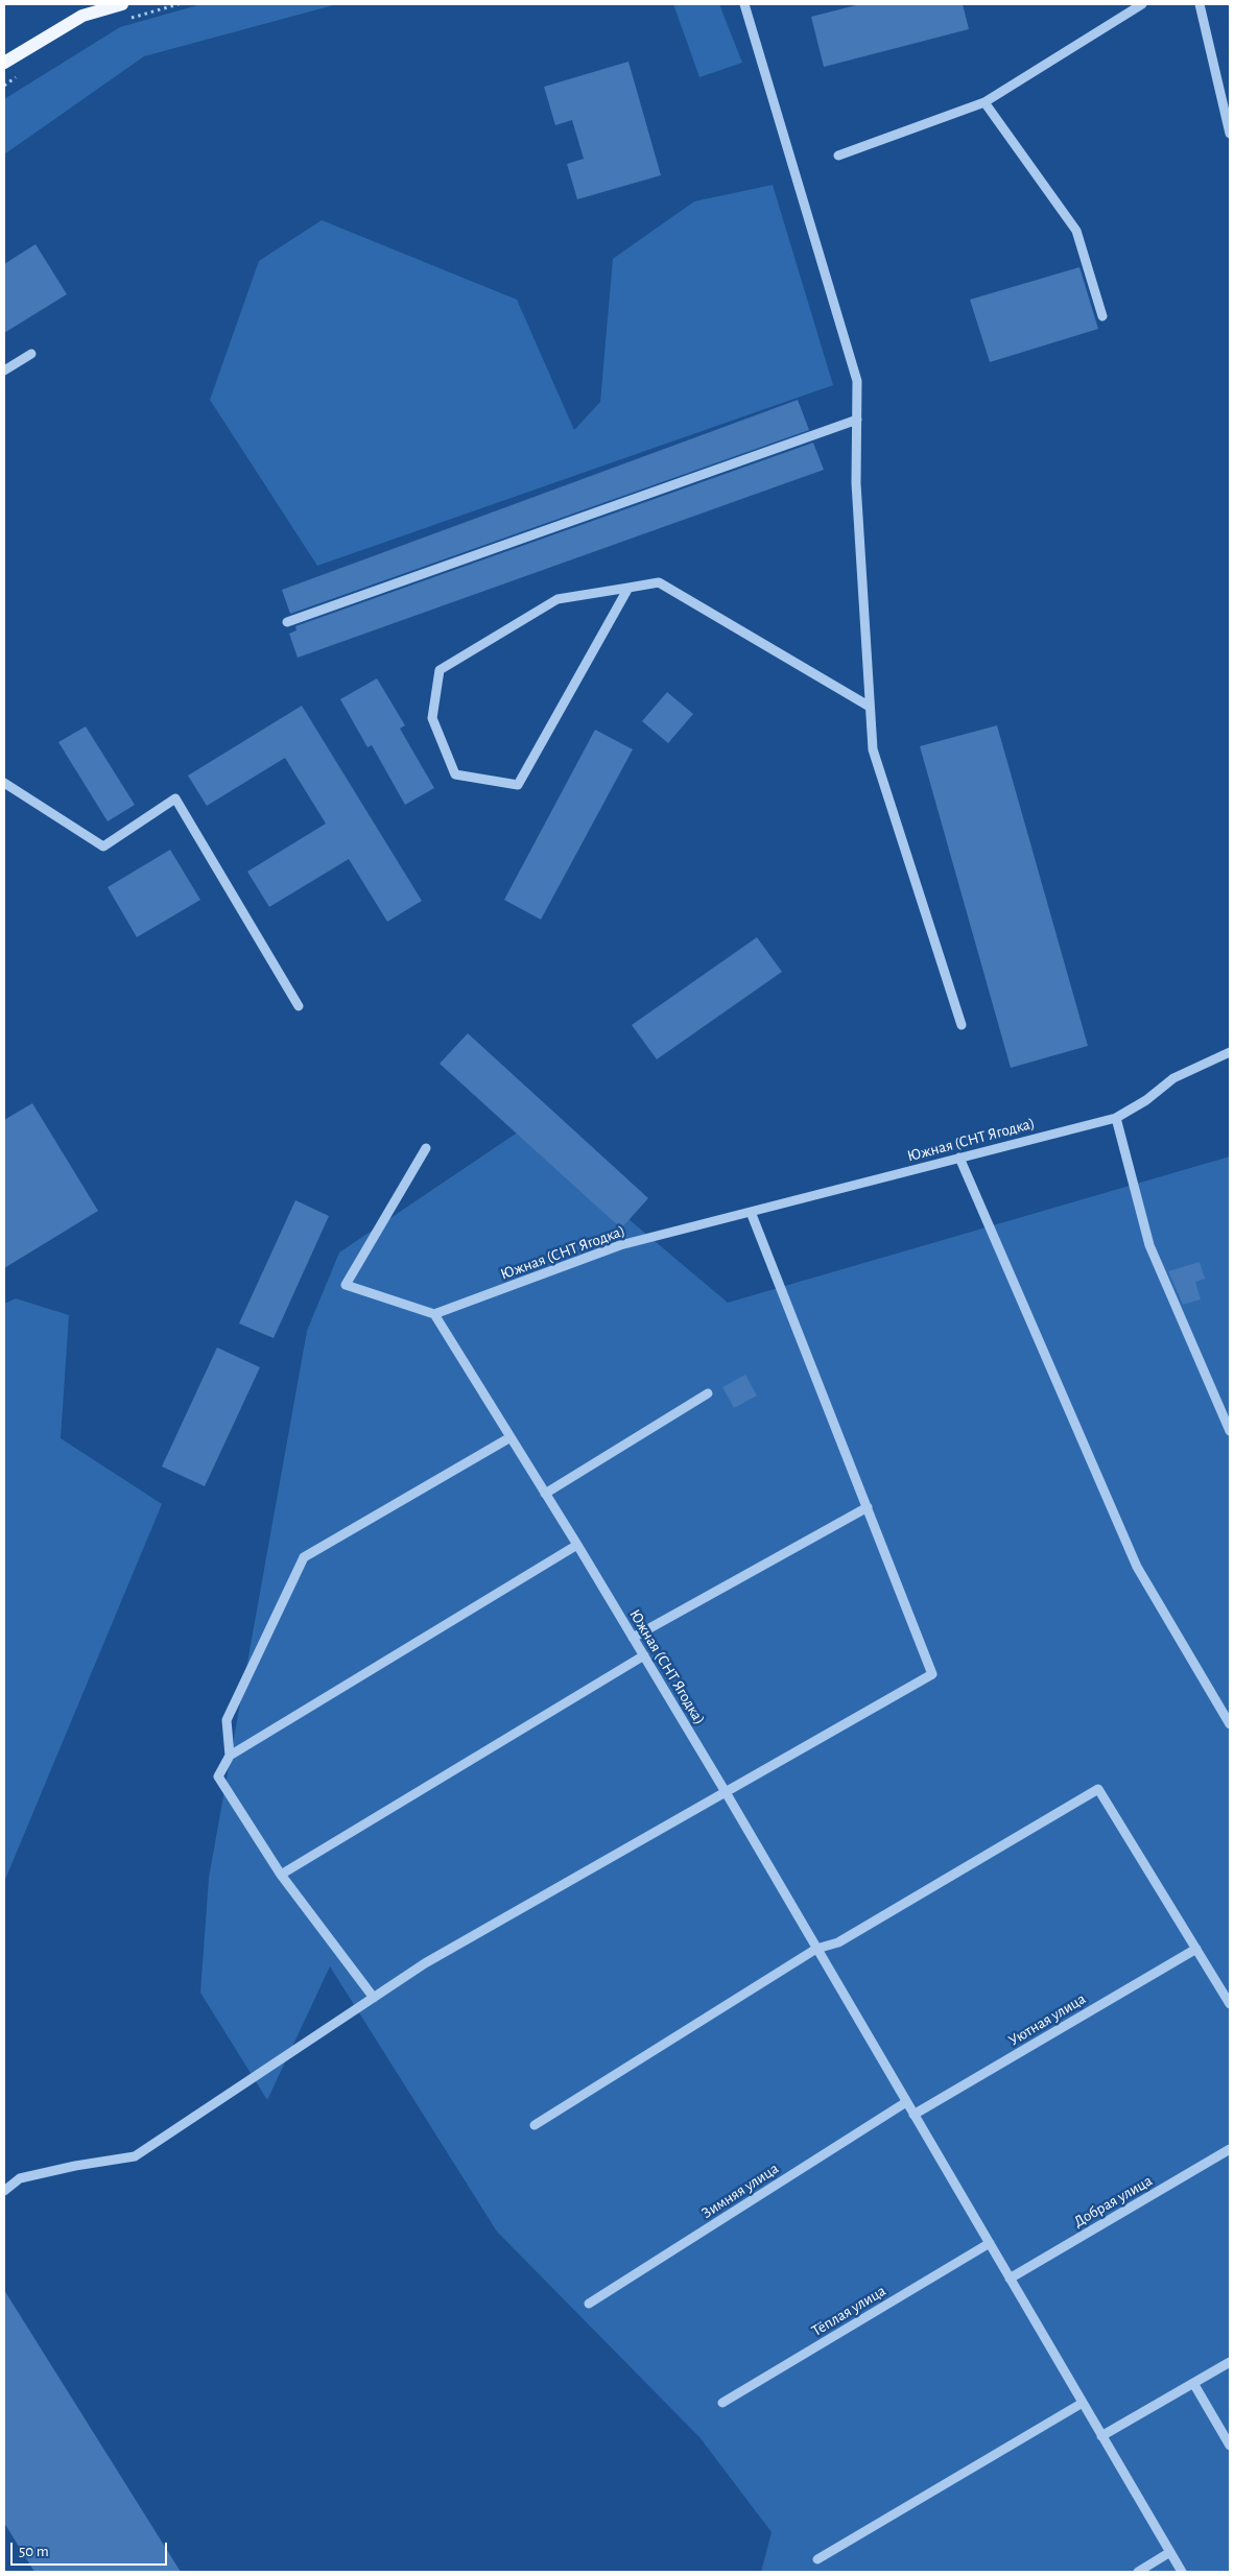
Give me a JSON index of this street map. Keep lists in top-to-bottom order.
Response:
{
  "streets": {
    "street": [
      "Южная (СНТ Ягодка)",
      "Уютная улица",
      "Зимняя улица",
      "Добрая улица",
      "Тёплая улица"
    ]
  },
  "crossings": [
    ["Южная (СНТ Ягодка)", "Уютная улица"],
    ["Южная (СНТ Ягодка)", "Зимняя улица"],
    ["Южная (СНТ Ягодка)", "Добрая улица"],
    ["Южная (СНТ Ягодка)", "Тёплая улица"]
  ],
  "scale_bar": "50 m"
}
